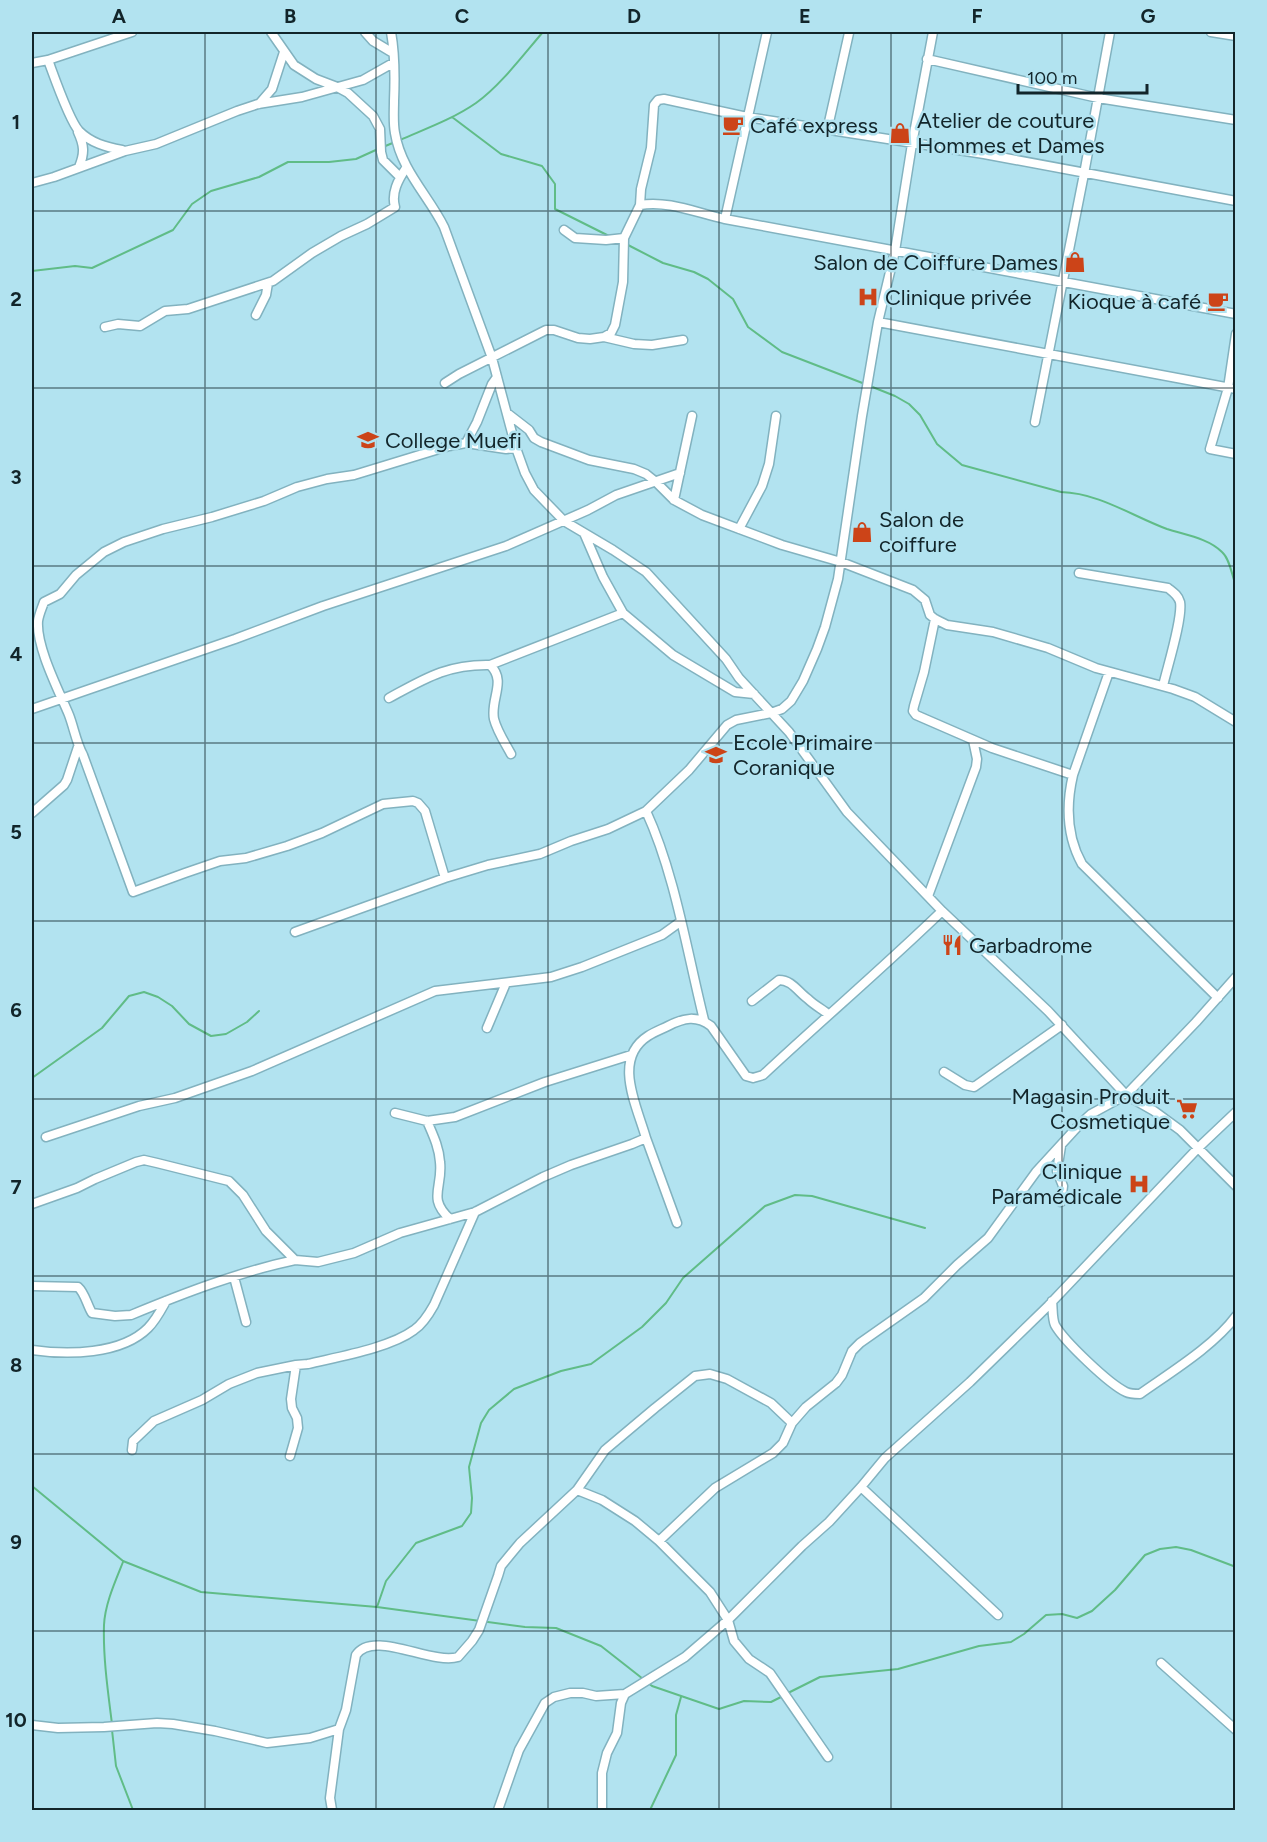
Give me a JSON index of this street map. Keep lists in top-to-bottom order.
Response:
{
  "places": {
    "cafe": ["Café express", "Kioque à café"],
    "shop": ["Atelier de couture Hommes et Dames", "Salon de Coiffure Dames", "Salon de coiffure"],
    "hospital": ["Clinique privée", "Clinique Paramédicale"],
    "school or university": ["College Muefi", "Ecole Primaire Coranique"],
    "restaurant": ["Garbadrome"],
    "supermarket": ["Magasin Produit Cosmetique"]
  },
  "scale_bar": "100 m",
  "grid": {
    "columns": [
      "A",
      "B",
      "C",
      "D",
      "E",
      "F",
      "G"
    ],
    "rows": [
      "1",
      "2",
      "3",
      "4",
      "5",
      "6",
      "7",
      "8",
      "9",
      "10"
    ]
  }
}
